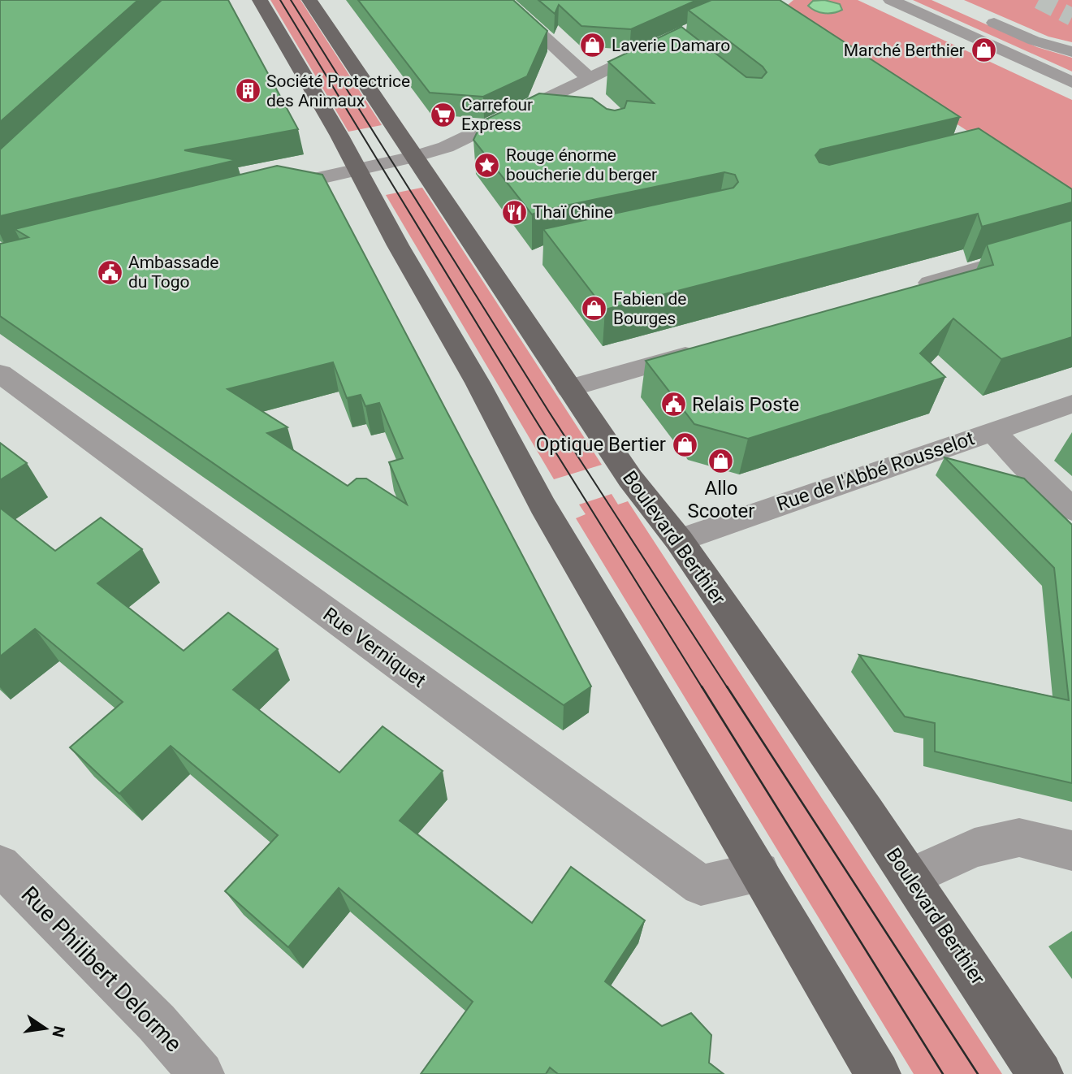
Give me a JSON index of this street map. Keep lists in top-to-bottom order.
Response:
{
  "streets": {
    "main road": ["Boulevard Berthier"],
    "street": ["Rue de l'Abbé Rousselot", "Rue Verniquet", "Rue Philibert Delorme"]
  },
  "crossings": [
    ["Rue de l'Abbé Rousselot", "Boulevard Berthier"]
  ],
  "places": {
    "shop": [
      "Laverie Damaro",
      "Marché Berthier",
      "Fabien de Bourges",
      "Optique Bertier",
      "Allo Scooter"
    ],
    "building": ["Société Protectrice des Animaux"],
    "supermarket": ["Carrefour Express"],
    "place": ["Rouge énorme boucherie du berger"],
    "restaurant": ["Thaï Chine"],
    "public building": ["Ambassade du Togo", "Relais Poste"]
  },
  "north": "right"
}
